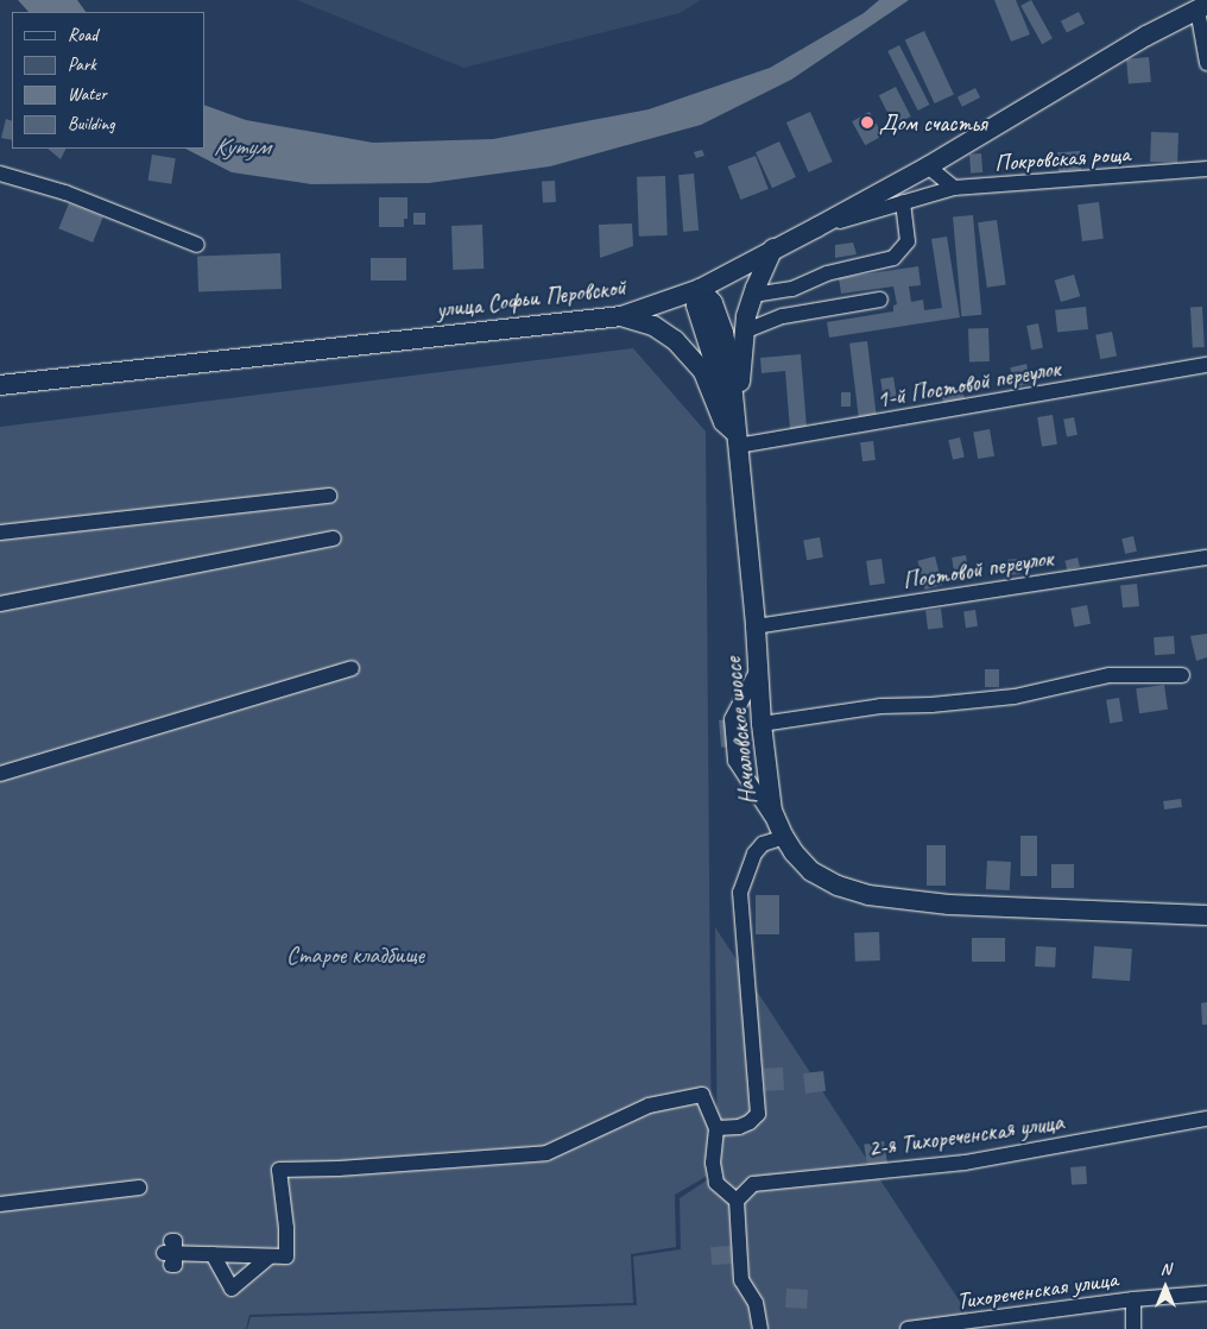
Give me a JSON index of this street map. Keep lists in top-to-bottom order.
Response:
{
  "streets": {
    "main road": ["улица Софьи Перовской", "Началовское шоссе"],
    "street": [
      "Покровская роща",
      "1-й Постовой переулок",
      "Постовой переулок",
      "2-я Тихореченская улица",
      "Тихореченская улица"
    ]
  },
  "crossings": [
    ["Покровская роща", "улица Софьи Перовской"],
    ["улица Софьи Перовской", "Началовское шоссе"],
    ["1-й Постовой переулок", "Началовское шоссе"],
    ["Постовой переулок", "Началовское шоссе"]
  ],
  "water": ["Кутум"],
  "parks": ["Старое кладбище"],
  "places": ["Дом счастья"],
  "legend": [
    "Road",
    "Park",
    "Water",
    "Building"
  ],
  "north": "top"
}
